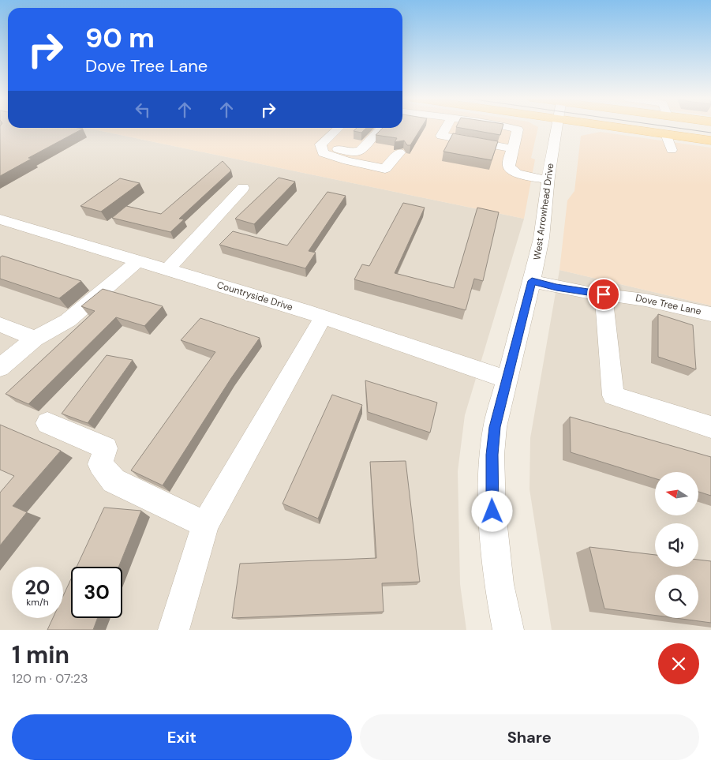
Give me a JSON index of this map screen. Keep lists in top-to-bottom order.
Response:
{
  "streets": {
    "street": ["West Arrowhead Drive", "Countryside Drive", "Dove Tree Lane"]
  },
  "crossings": [
    ["West Arrowhead Drive", "Countryside Drive"],
    ["West Arrowhead Drive", "Dove Tree Lane"]
  ],
  "north": "left",
  "page": {
    "turn": ["90 m", "Dove Tree Lane"],
    "speed": "20 km/h",
    "limit": "30",
    "heading": ["1 min", "120 m · 07:23"],
    "buttons": ["Exit", "Share"]
  }
}
